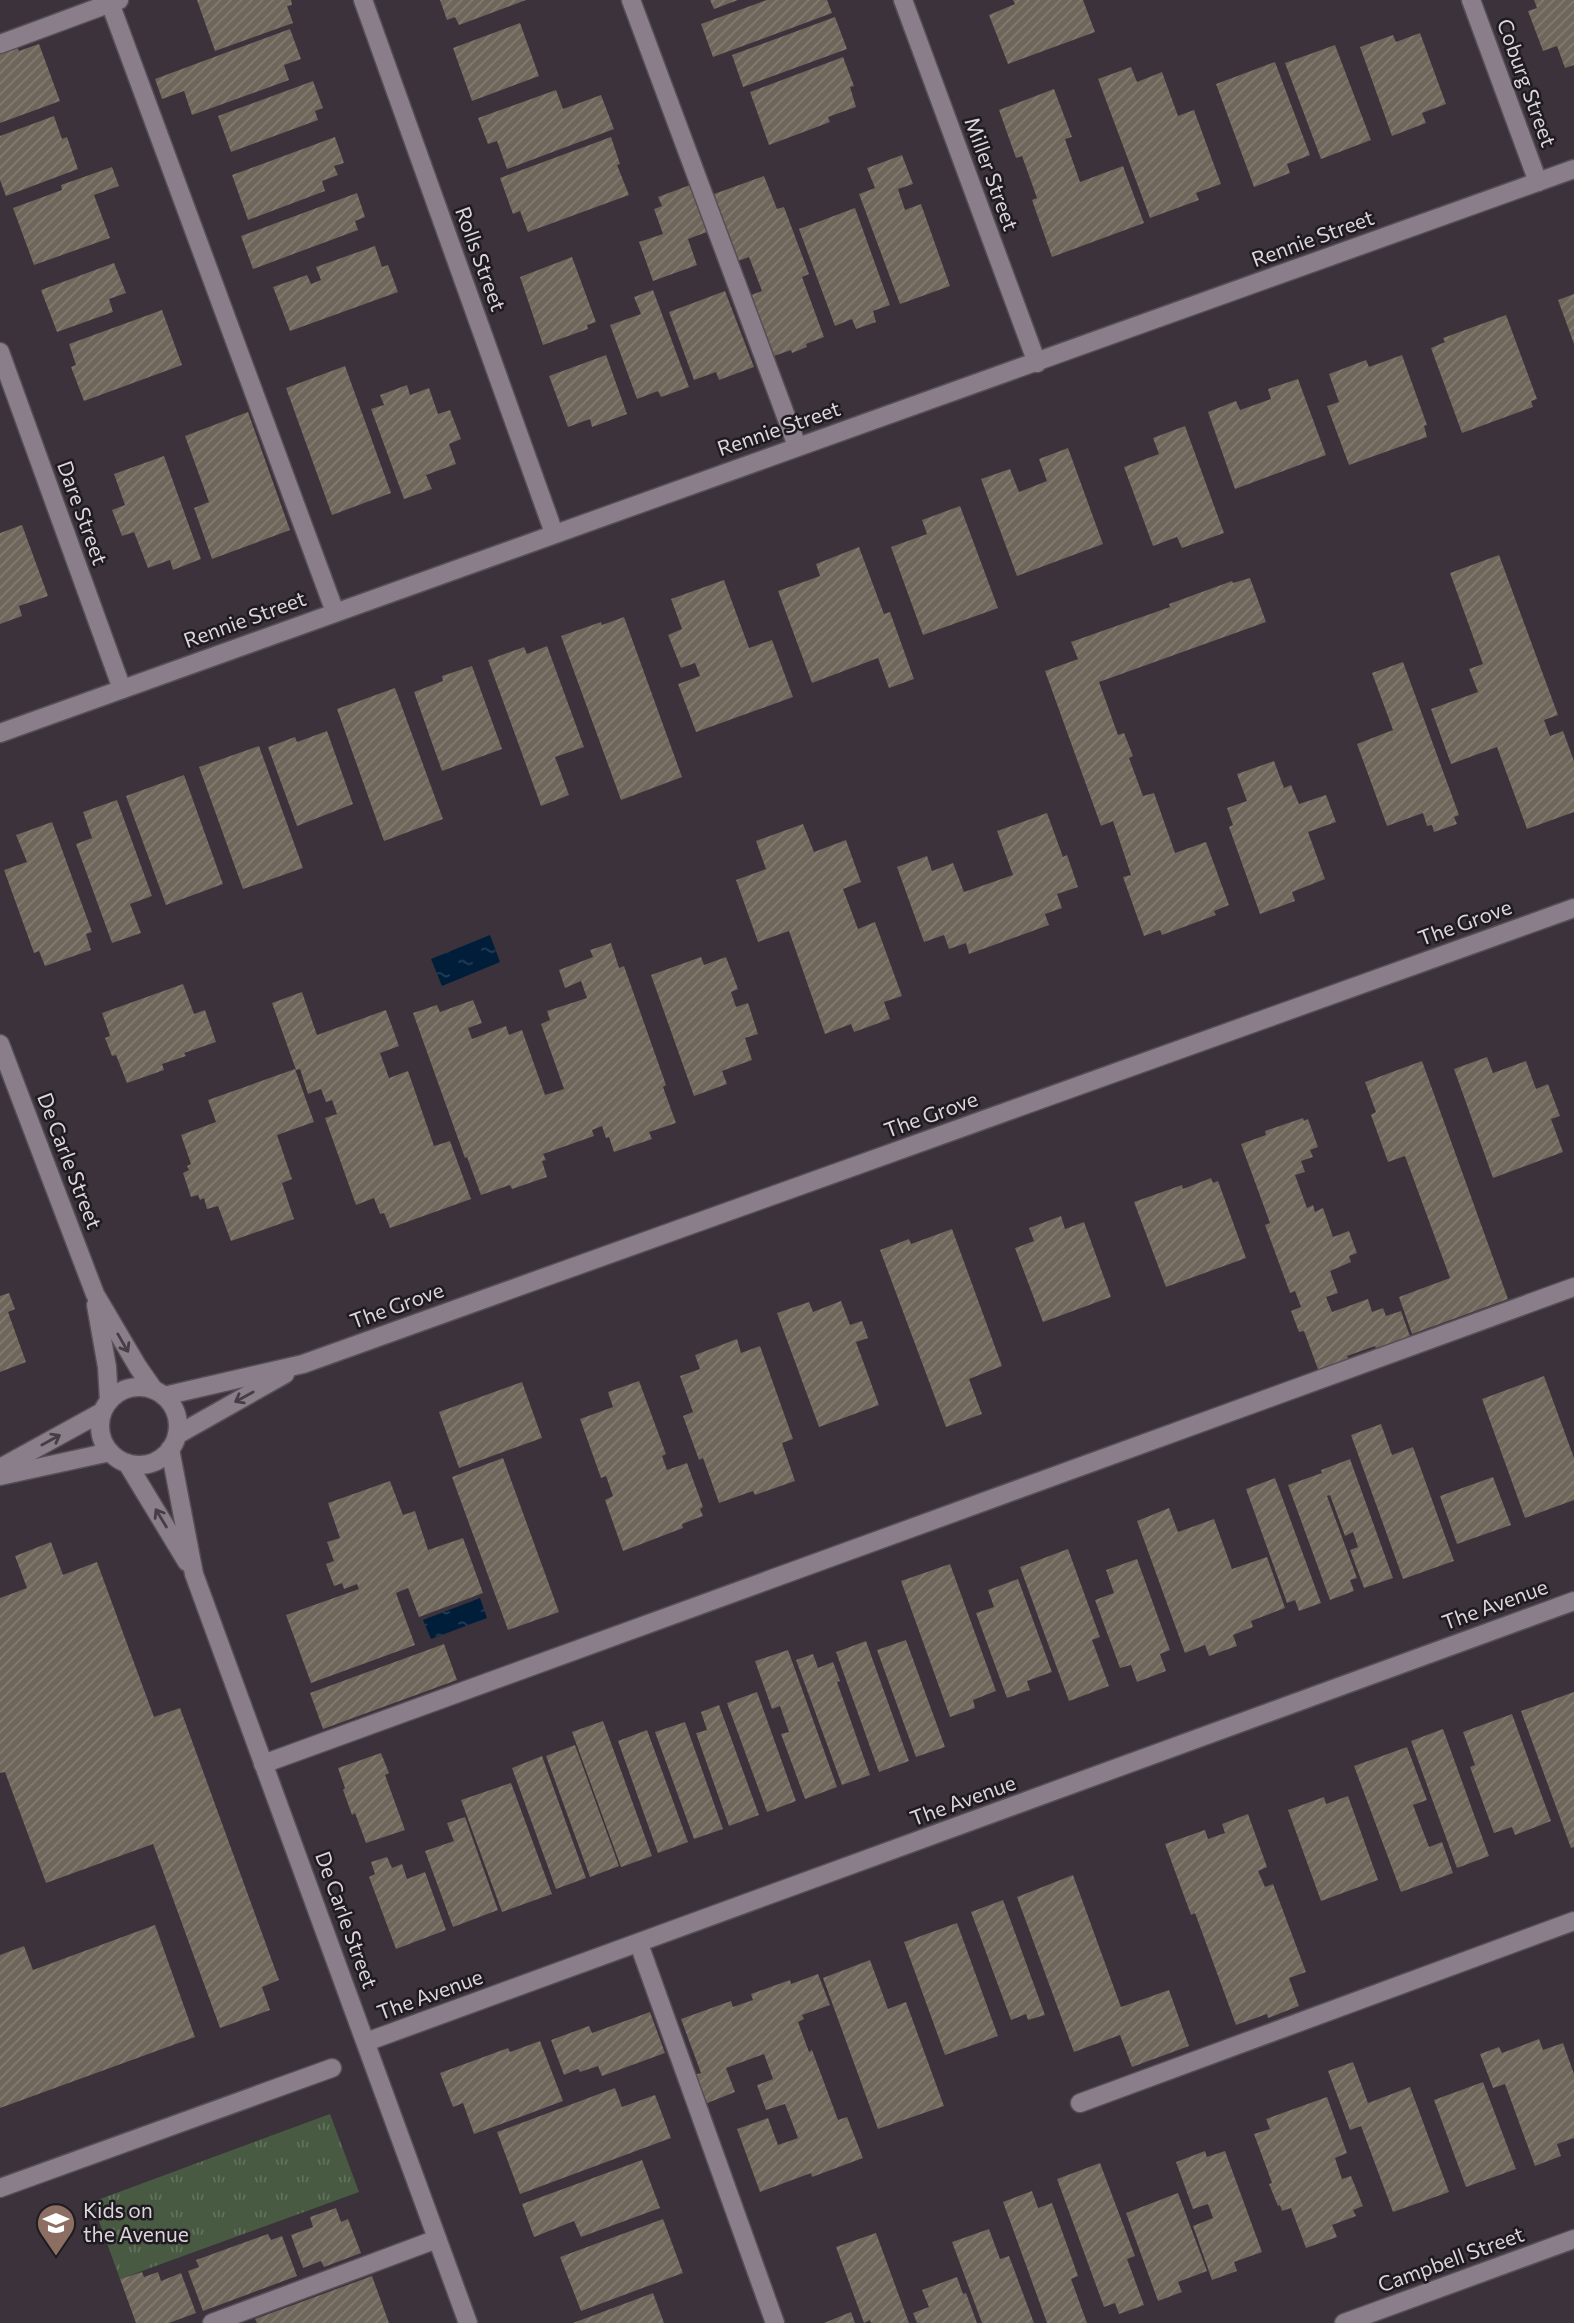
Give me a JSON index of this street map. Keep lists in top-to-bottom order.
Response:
{
  "streets": {
    "street": [
      "Coburg Street",
      "Miller Street",
      "Rennie Street",
      "Rolls Street",
      "Dare Street",
      "The Grove",
      "De Carle Street",
      "The Avenue",
      "Campbell Street"
    ]
  },
  "crossings": [
    ["Coburg Street", "Rennie Street"],
    ["Miller Street", "Rennie Street"],
    ["Rennie Street", "Rolls Street"],
    ["Rennie Street", "Dare Street"],
    ["The Grove", "De Carle Street"],
    ["De Carle Street", "The Avenue"]
  ],
  "places": {
    "school or university": ["Kids on the Avenue"]
  }
}
